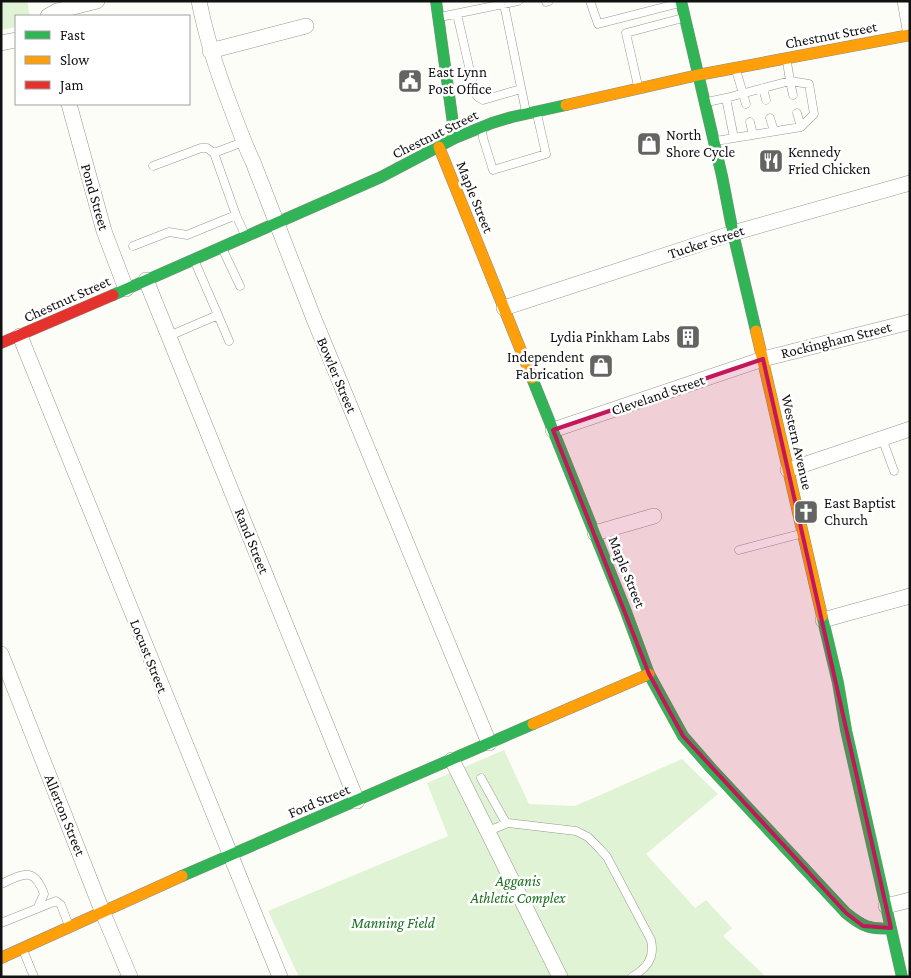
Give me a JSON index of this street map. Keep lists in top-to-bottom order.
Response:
{
  "streets": {
    "main road": [
      "Chestnut Street",
      "Maple Street",
      "Western Avenue",
      "Ford Street"
    ],
    "street": [
      "Pond Street",
      "Tucker Street",
      "Rockingham Street",
      "Bowler Street",
      "Cleveland Street",
      "Rand Street",
      "Locust Street",
      "Allerton Street"
    ]
  },
  "crossings": [
    ["Chestnut Street", "Pond Street"],
    ["Chestnut Street", "Maple Street"],
    ["Chestnut Street", "Bowler Street"],
    ["Chestnut Street", "Western Avenue"],
    ["Chestnut Street", "Rand Street"],
    ["Chestnut Street", "Locust Street"],
    ["Maple Street", "Tucker Street"],
    ["Maple Street", "Cleveland Street"],
    ["Maple Street", "Western Avenue"],
    ["Maple Street", "Ford Street"],
    ["Tucker Street", "Western Avenue"],
    ["Rockingham Street", "Cleveland Street"],
    ["Rockingham Street", "Western Avenue"],
    ["Bowler Street", "Ford Street"],
    ["Cleveland Street", "Western Avenue"],
    ["Rand Street", "Ford Street"],
    ["Locust Street", "Ford Street"],
    ["Ford Street", "Allerton Street"]
  ],
  "parks": ["Agganis Athletic Complex", "Manning Field"],
  "places": {
    "public building": ["East Lynn Post Office"],
    "shop": ["North Shore Cycle", "Independent Fabrication"],
    "restaurant": ["Kennedy Fried Chicken"],
    "building": ["Lydia Pinkham Labs"],
    "church": ["East Baptist Church"]
  },
  "legend": ["Fast", "Slow", "Jam"]
}
